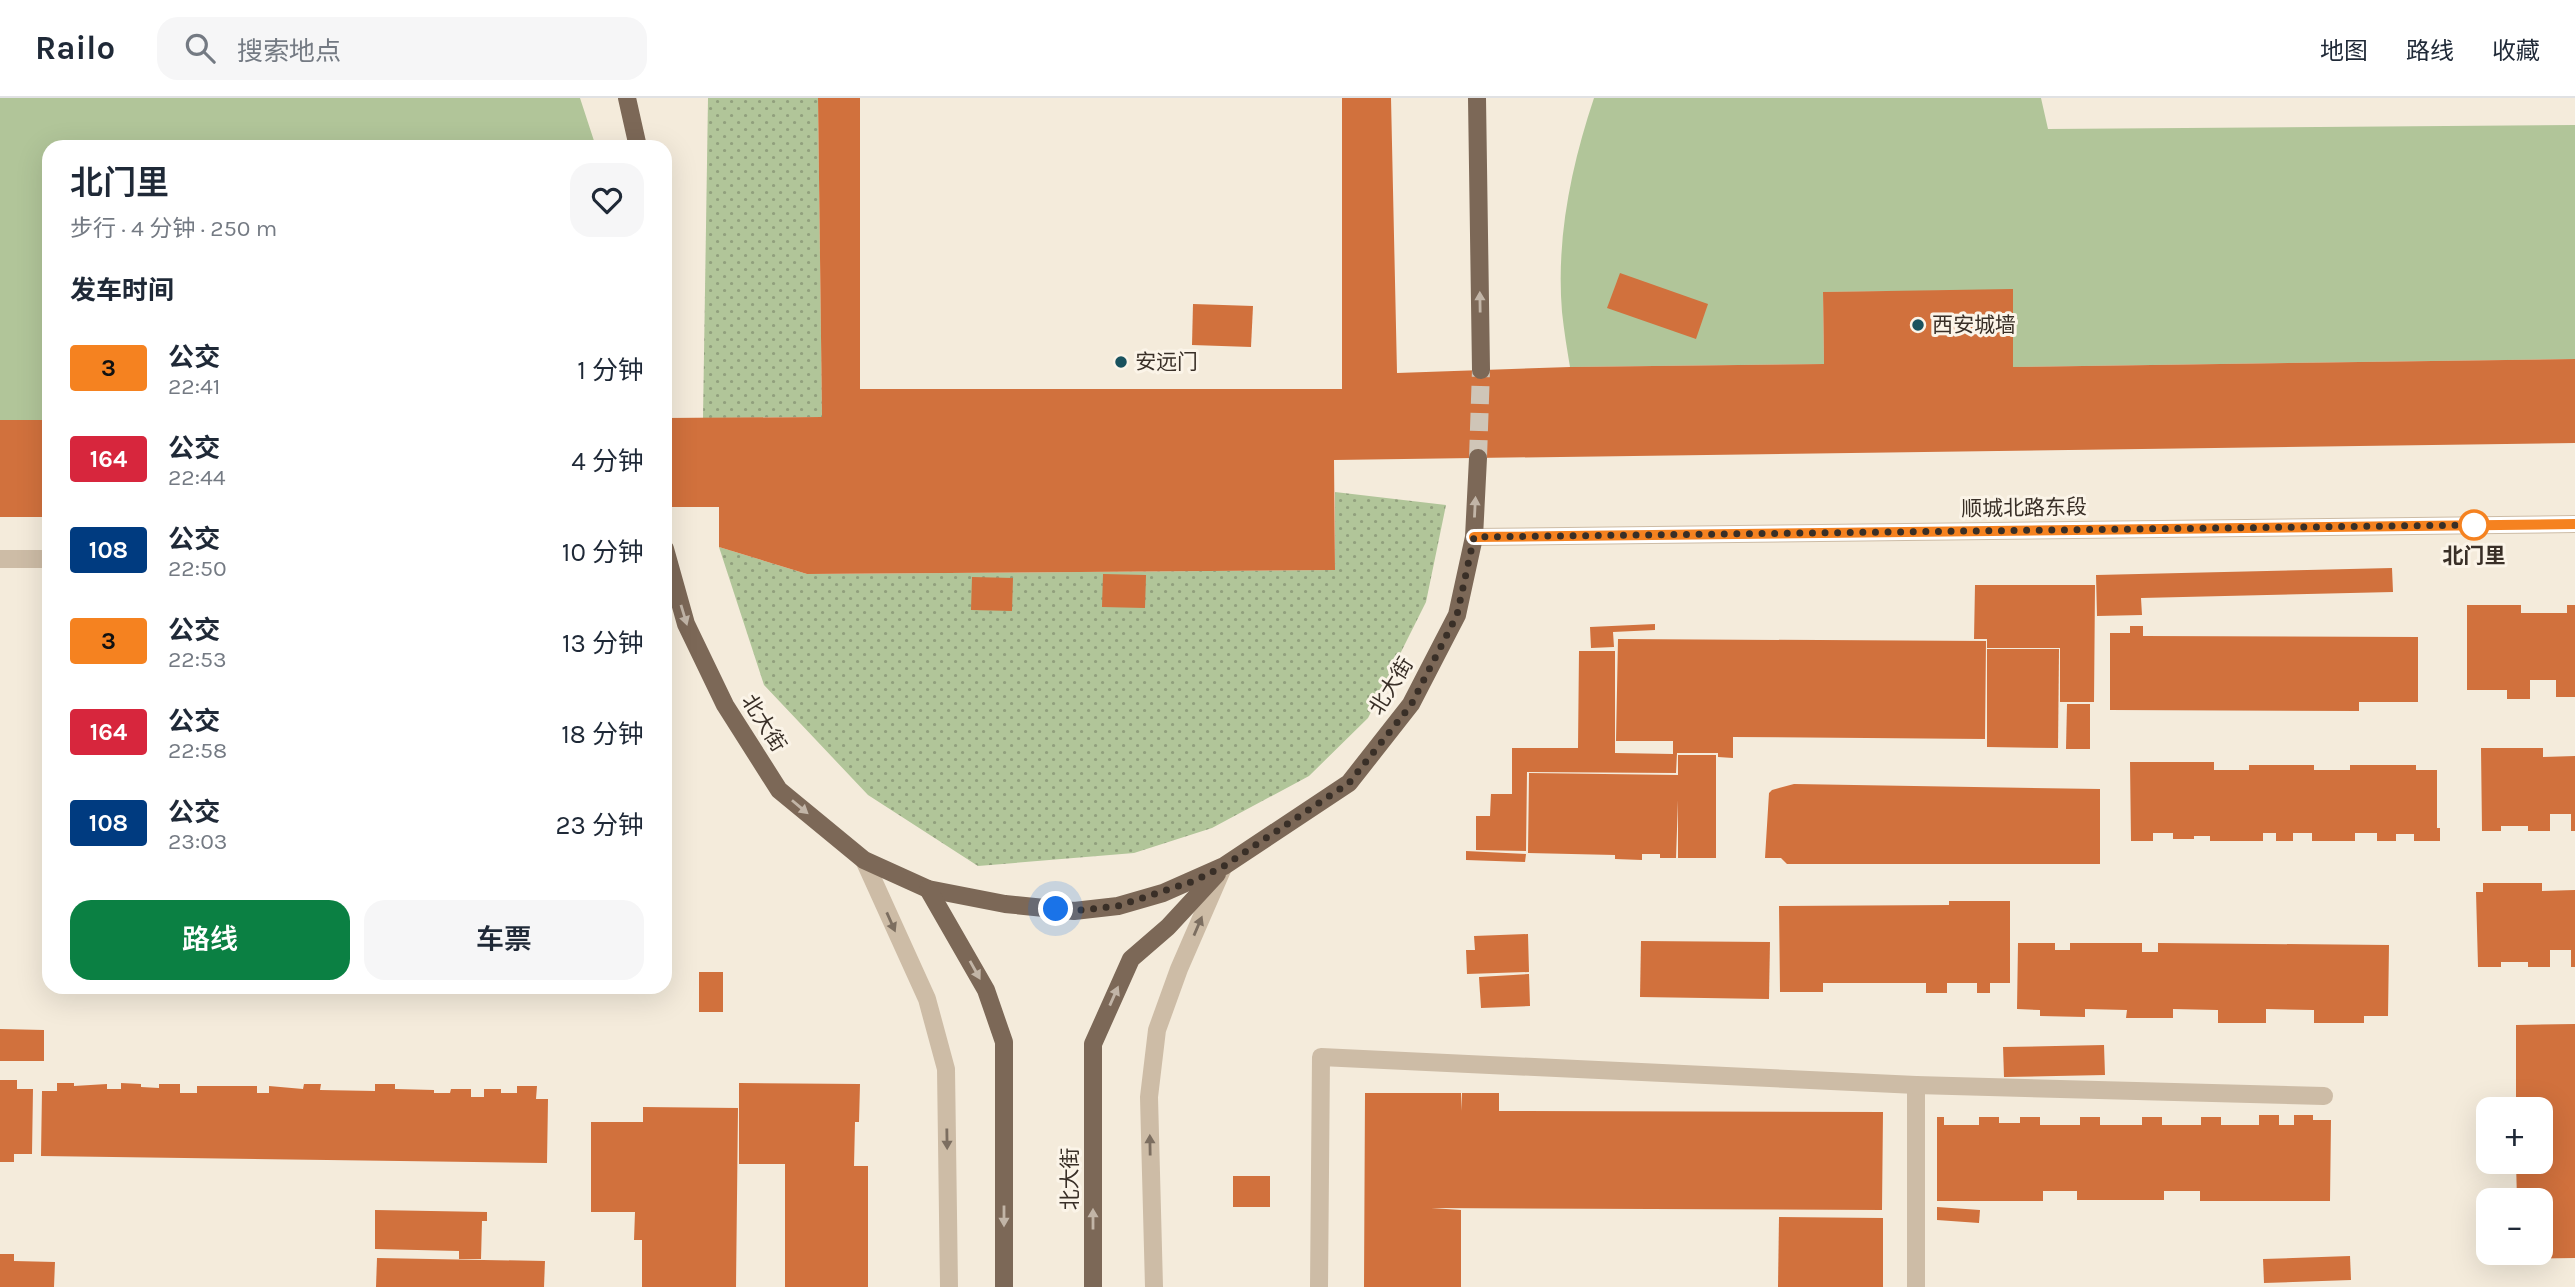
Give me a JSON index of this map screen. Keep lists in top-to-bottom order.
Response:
{
  "streets": {
    "main road": ["北大街"],
    "street": ["顺城北路东段"]
  },
  "crossings": [
    ["顺城北路东段", "北大街"]
  ],
  "places": ["西安城墙", "安远门", "北门里"],
  "lines": ["bus line 3"],
  "page": {
    "header": "Railo",
    "search": "搜索地点",
    "nav": ["地图", "路线", "收藏"],
    "heading": [
      ["北门里", "步行 · 4 分钟 · 250 m"],
      "发车时间"
    ],
    "list": [
      {
        "mark": "3",
        "name": "公交",
        "note": "22:41",
        "value": "1 分钟"
      },
      {
        "mark": "164",
        "name": "公交",
        "note": "22:44",
        "value": "4 分钟"
      },
      {
        "mark": "108",
        "name": "公交",
        "note": "22:50",
        "value": "10 分钟"
      },
      {
        "mark": "3",
        "name": "公交",
        "note": "22:53",
        "value": "13 分钟"
      },
      {
        "mark": "164",
        "name": "公交",
        "note": "22:58",
        "value": "18 分钟"
      },
      {
        "mark": "108",
        "name": "公交",
        "note": "23:03",
        "value": "23 分钟"
      }
    ],
    "buttons": ["路线", "车票"],
    "map_buttons": ["+", "−"]
  }
}
